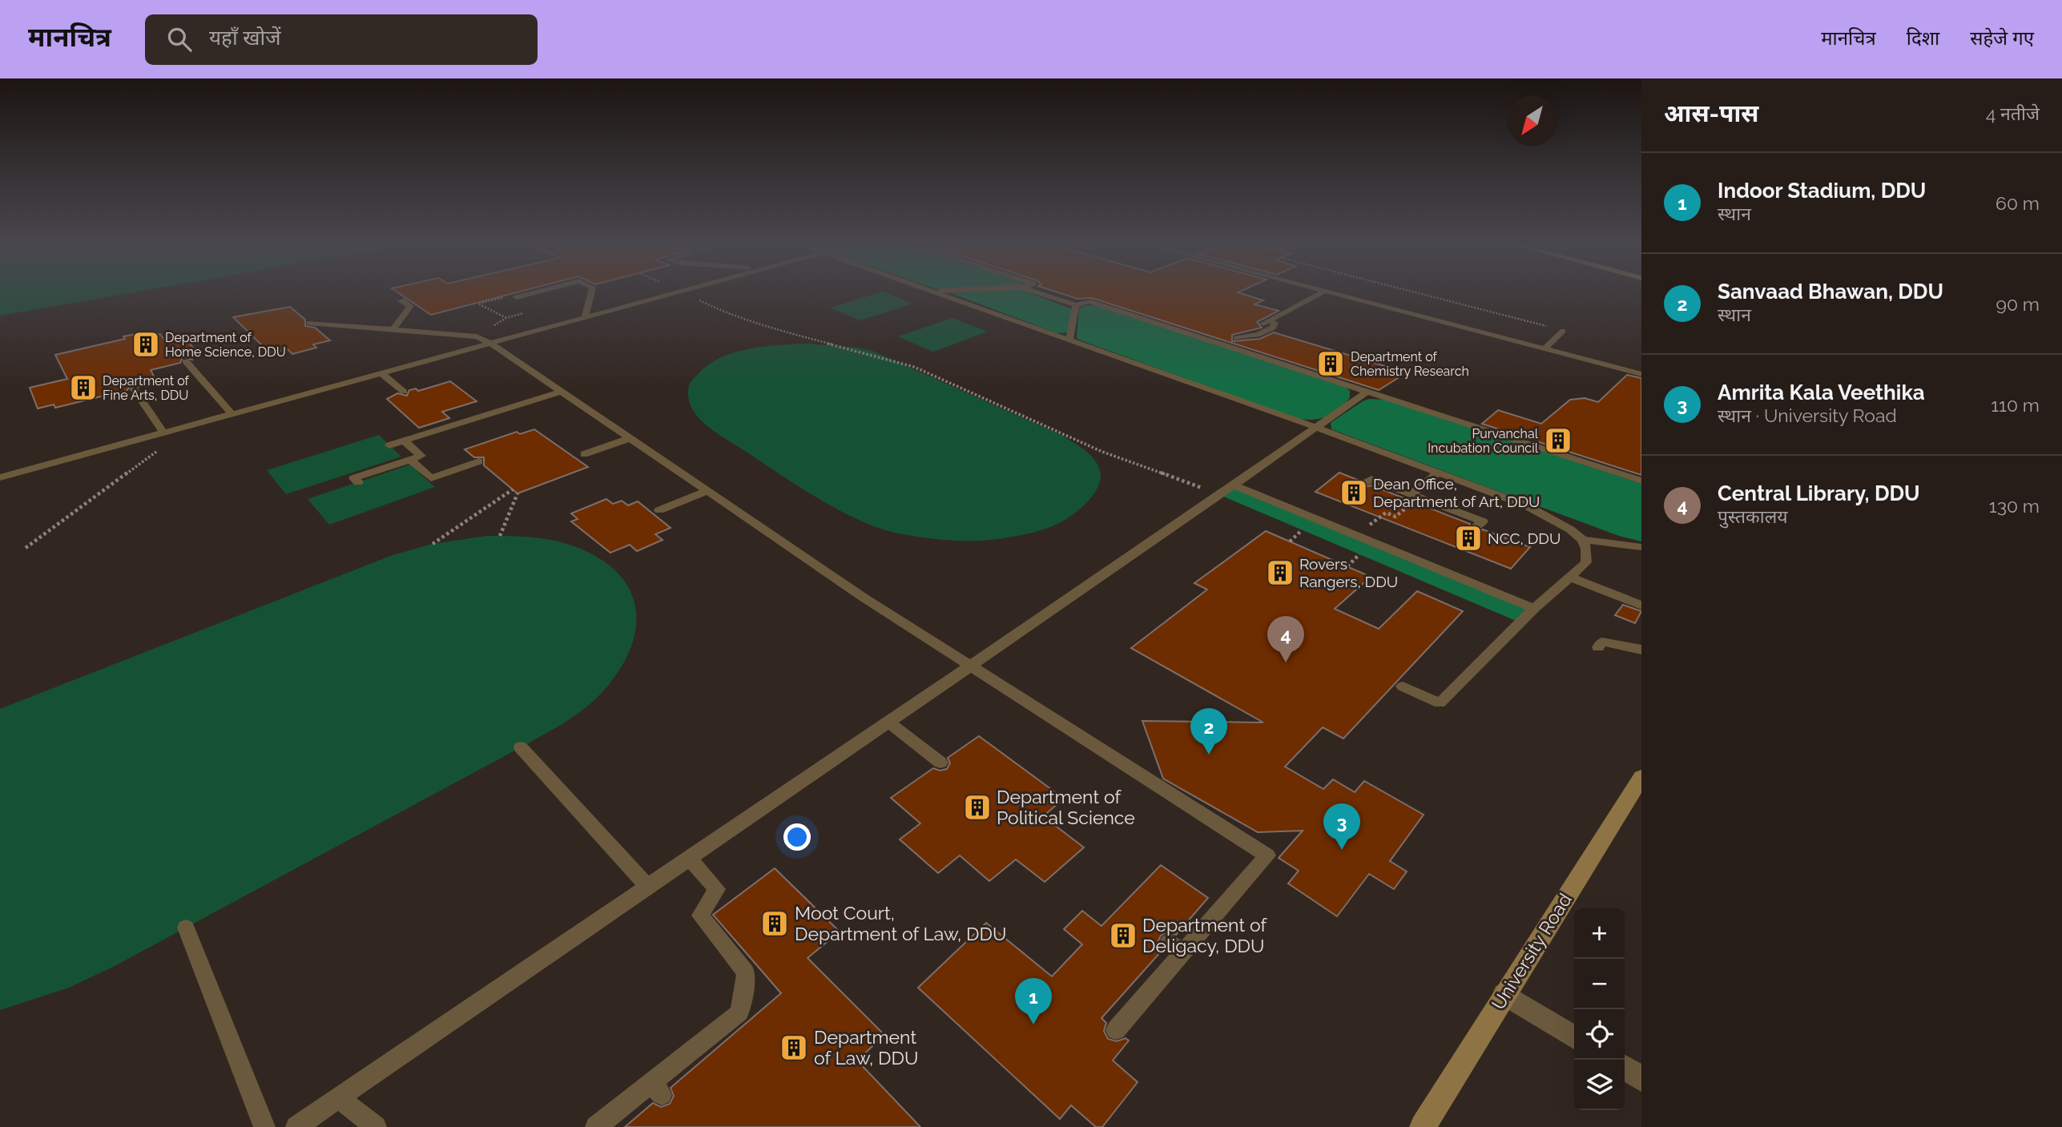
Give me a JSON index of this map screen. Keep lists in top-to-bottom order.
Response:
{
  "streets": {
    "main road": ["University Road"]
  },
  "places": {
    "building": [
      "Department of Home Science, DDU",
      "Department of Chemistry Research",
      "Department of Fine Arts, DDU",
      "Purvanchal Incubation Council",
      "Dean Office, Department of Art, DDU",
      "NCC, DDU",
      "Rovers Rangers, DDU",
      "Department of Political Science",
      "Moot Court, Department of Law, DDU",
      "Department of Deligacy, DDU",
      "Department of Law, DDU"
    ]
  },
  "north": "bottom left",
  "page": {
    "header": "मानचित्र",
    "search": "यहाँ खोजें",
    "nav": ["मानचित्र", "दिशा", "सहेजे गए"],
    "heading": ["आस-पास", "4 नतीजे"],
    "list": [
      {
        "mark": "1",
        "name": "Indoor Stadium, DDU",
        "note": "स्थान",
        "value": "60 m"
      },
      {
        "mark": "2",
        "name": "Sanvaad Bhawan, DDU",
        "note": "स्थान",
        "value": "90 m"
      },
      {
        "mark": "3",
        "name": "Amrita Kala Veethika",
        "note": "स्थान · University Road",
        "value": "110 m"
      },
      {
        "mark": "4",
        "name": "Central Library, DDU",
        "note": "पुस्तकालय",
        "value": "130 m"
      }
    ],
    "pins": [
      "4",
      "2",
      "3",
      "1"
    ],
    "map_buttons": ["+", "−"]
  }
}
